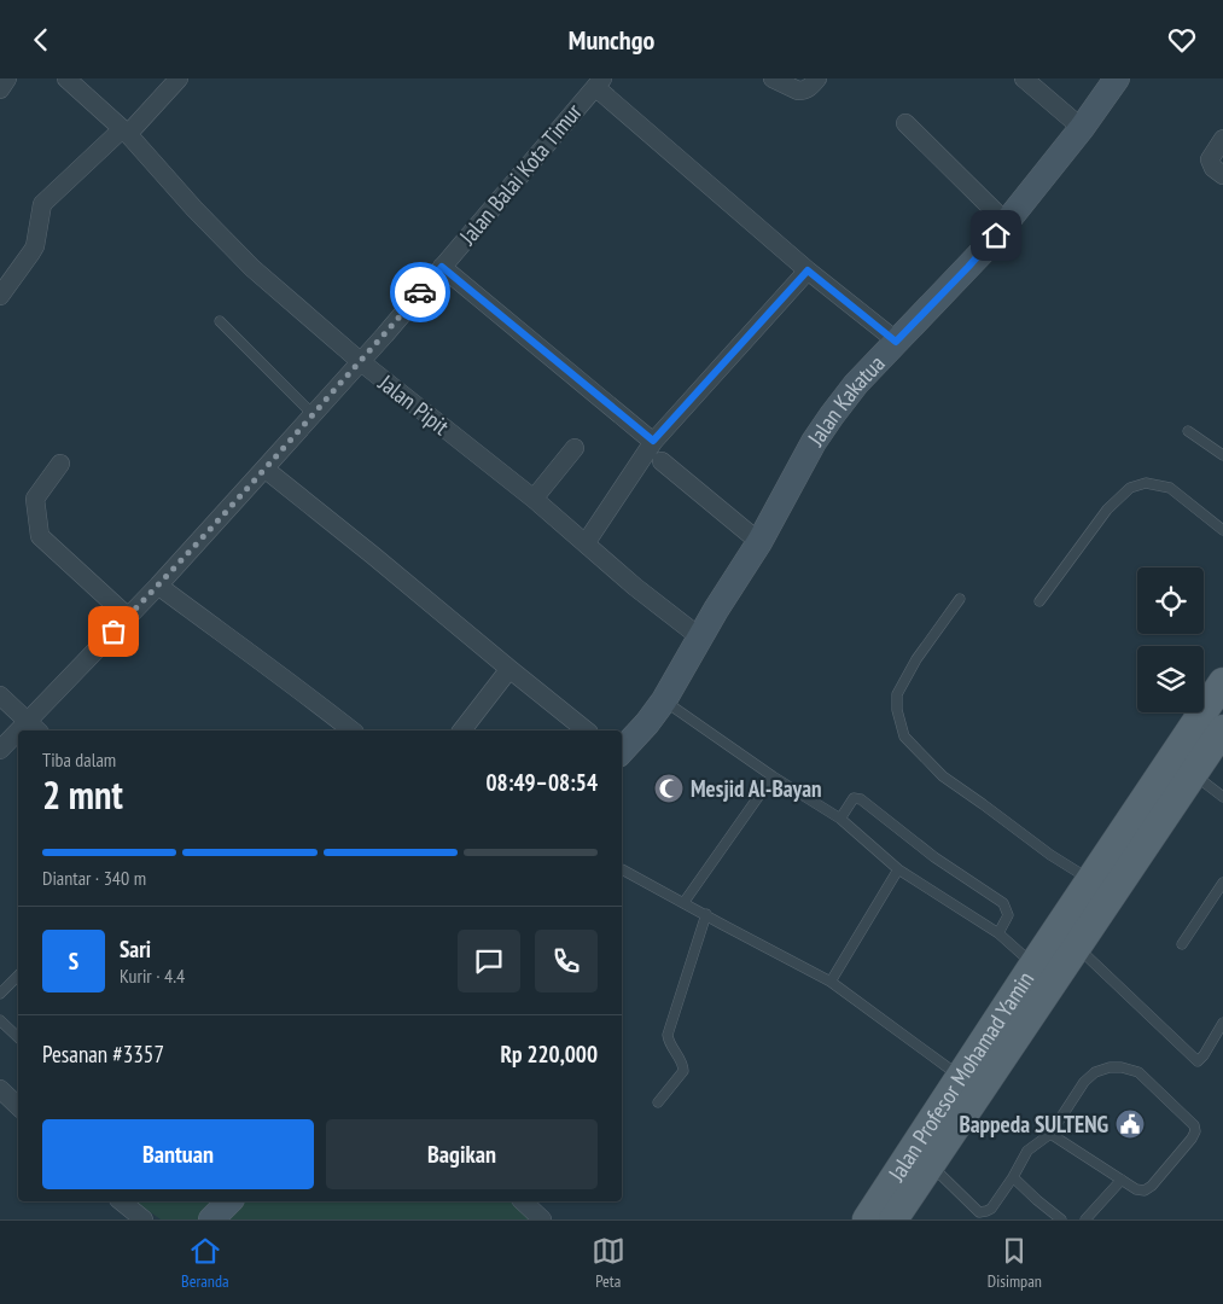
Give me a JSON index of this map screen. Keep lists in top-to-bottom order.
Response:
{
  "streets": {
    "main road": ["Jalan Profesor Mohamad Yamin"],
    "street": ["Jalan Balai Kota Timur", "Jalan Kakatua", "Jalan Pipit"]
  },
  "crossings": [
    ["Jalan Balai Kota Timur", "Jalan Pipit"],
    ["Jalan Kakatua", "Jalan Pipit"]
  ],
  "places": {
    "mosque": ["Mesjid Al-Bayan"],
    "public building": ["Bappeda SULTENG"]
  },
  "page": {
    "header": "Munchgo",
    "heading": ["2 mnt", "Tiba dalam", "08:49–08:54"],
    "panel": [
      "Sari",
      "Kurir · 4.4",
      "Pesanan #3357",
      "Rp 220,000"
    ],
    "bar": "Diantar · 340 m",
    "round": "S",
    "buttons": ["Bantuan", "Bagikan"],
    "tabs": ["Beranda", "Peta", "Disimpan"]
  }
}
